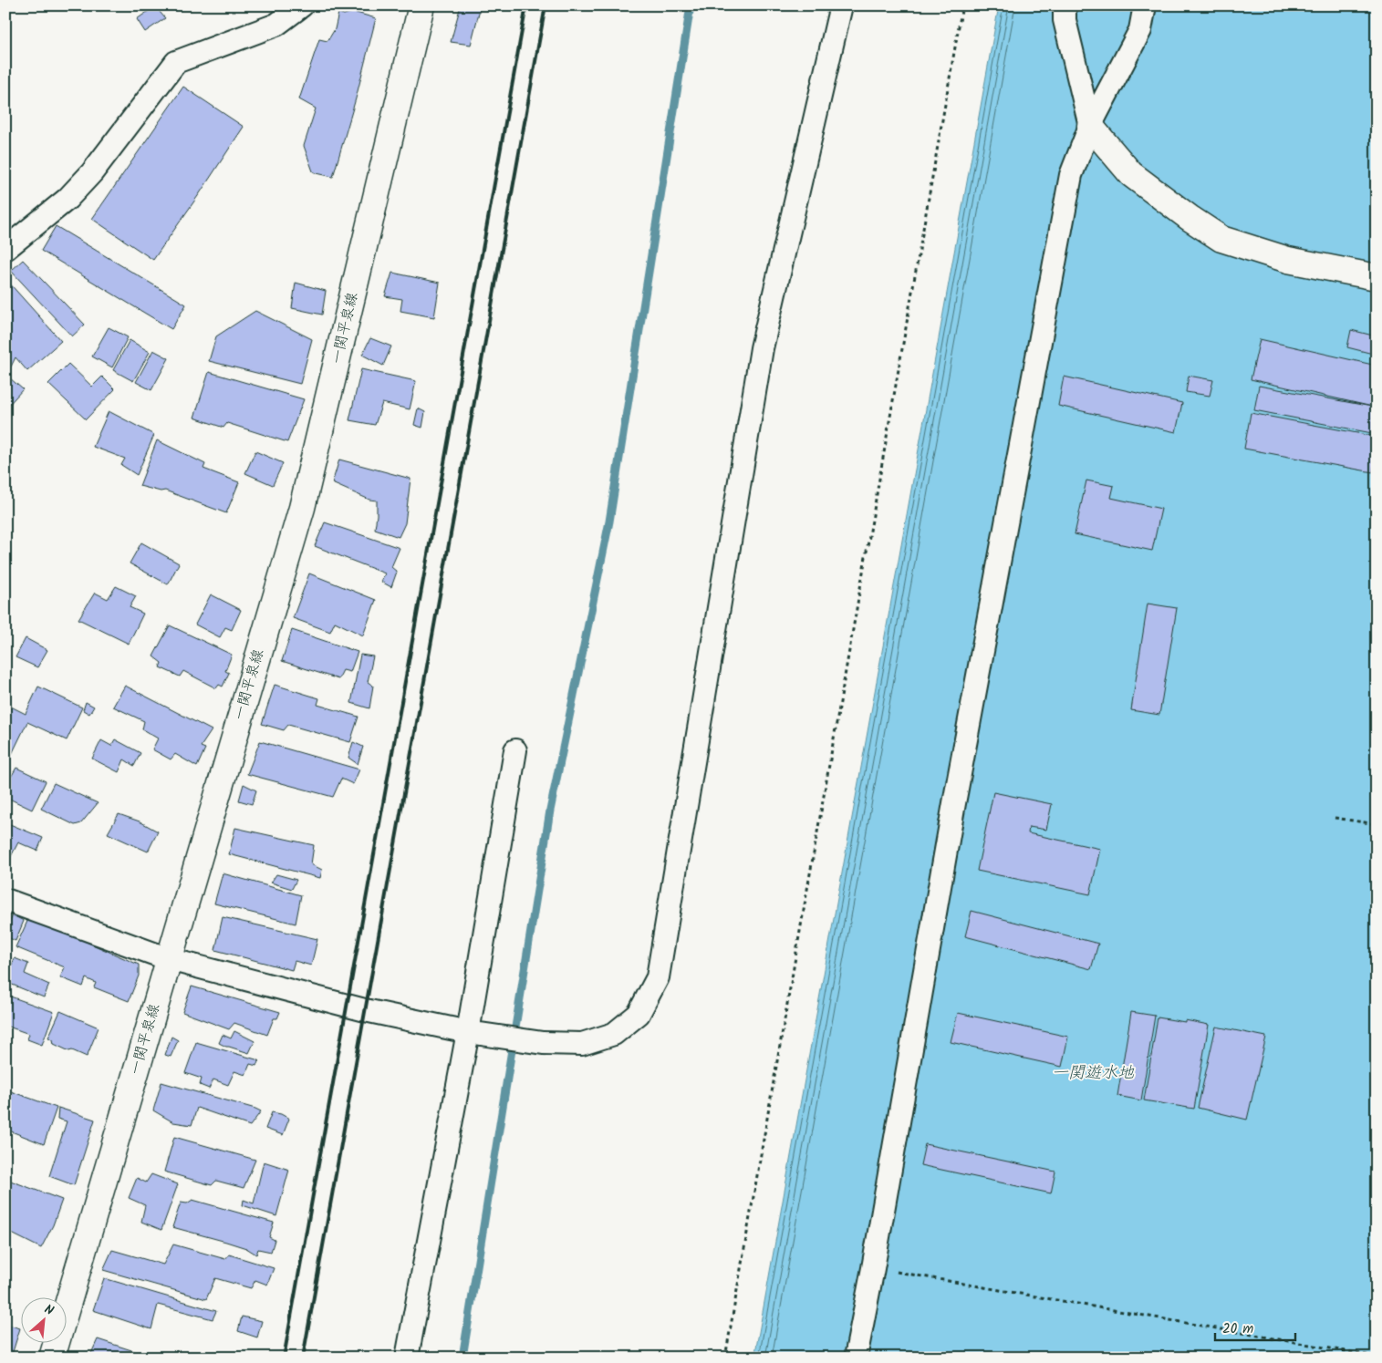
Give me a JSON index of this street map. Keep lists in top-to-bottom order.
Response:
{
  "streets": {
    "main road": ["一関平泉線"]
  },
  "water": ["一関遊水地"],
  "scale_bar": "20 m",
  "north": "top right"
}
